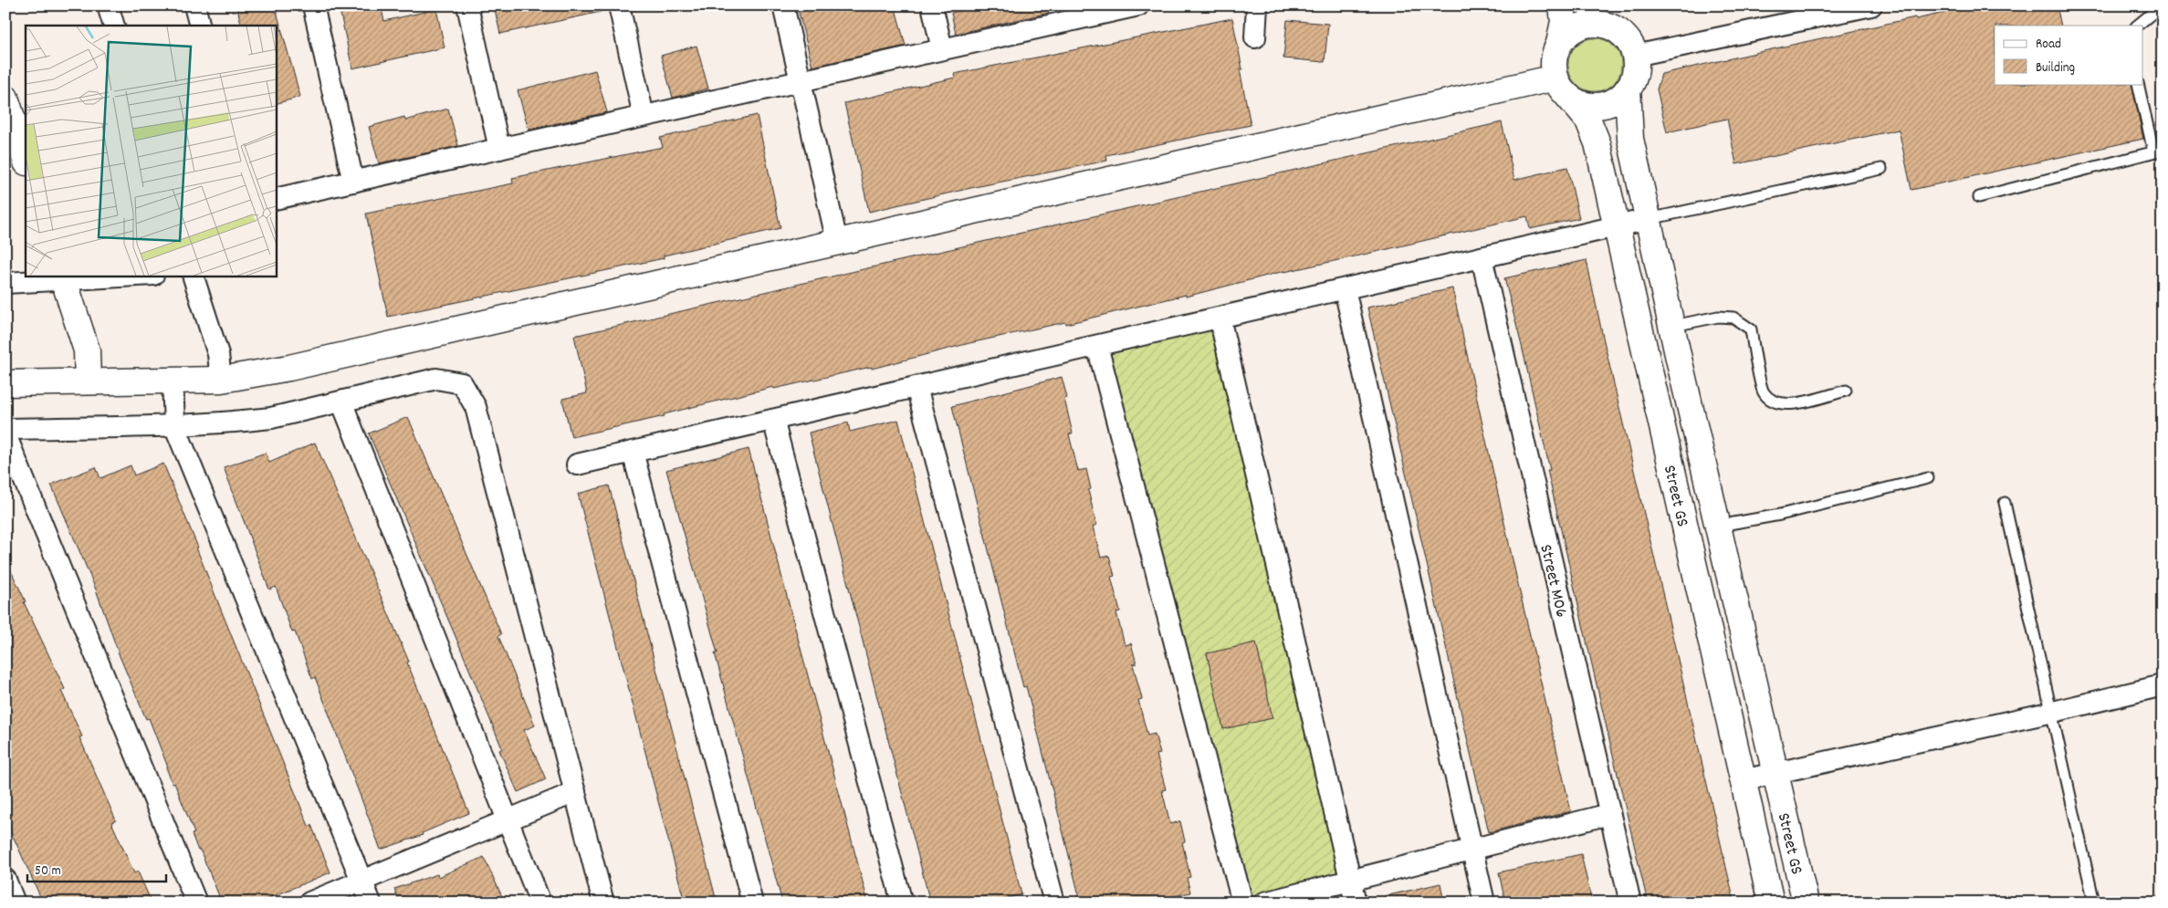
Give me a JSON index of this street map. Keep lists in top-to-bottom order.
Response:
{
  "streets": {
    "street": ["Street GS", "Street M06"]
  },
  "legend": ["Road", "Building"],
  "scale_bar": "50 m"
}
